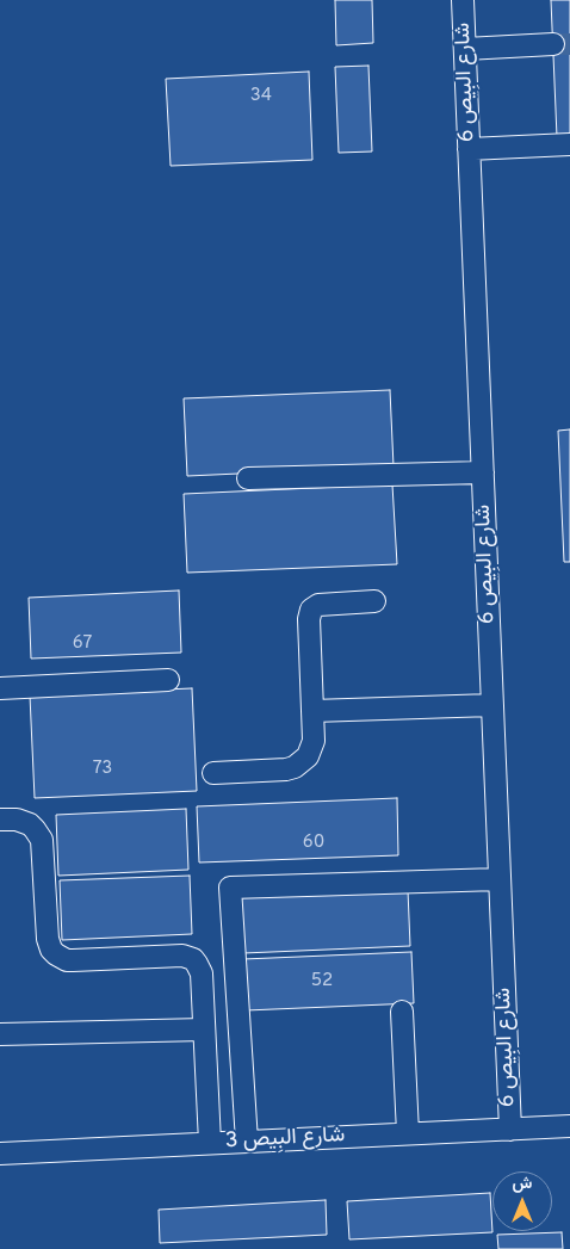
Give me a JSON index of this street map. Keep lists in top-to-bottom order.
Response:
{
  "streets": {
    "street": ["شارع البِيص 6", "شارع البِيص 3"]
  },
  "crossings": [
    ["شارع البِيص 6", "شارع البِيص 3"]
  ],
  "house_numbers": [
    "34",
    "67",
    "73",
    "60",
    "52"
  ],
  "north": "top"
}
